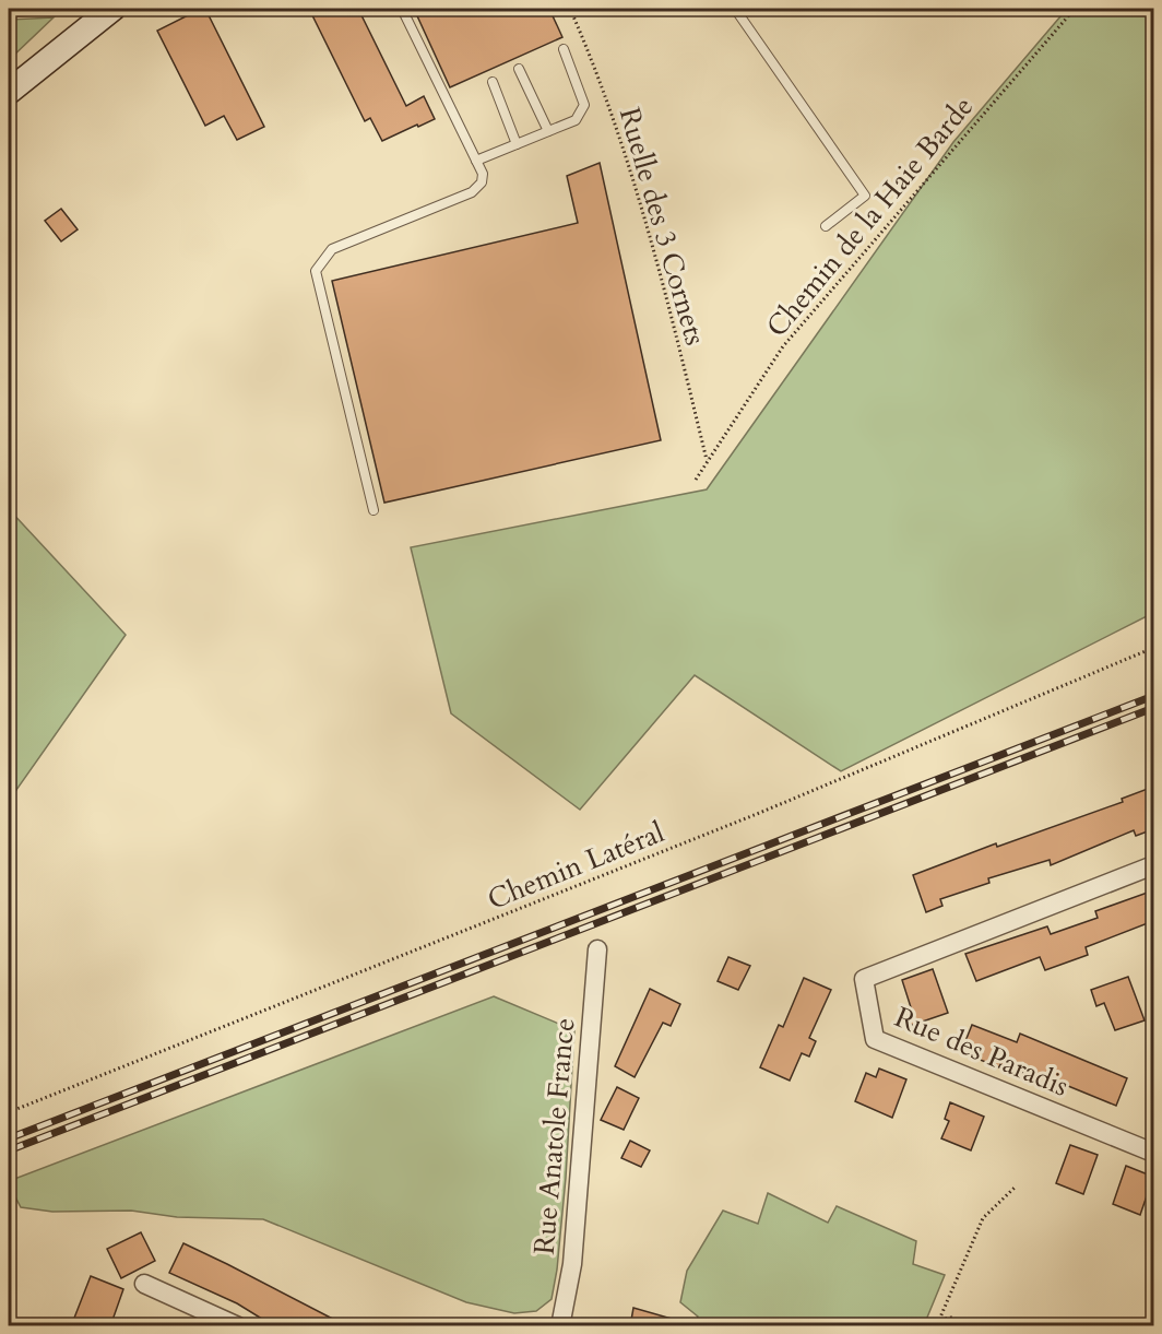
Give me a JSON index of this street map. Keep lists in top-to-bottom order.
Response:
{
  "streets": {
    "street": ["Rue des Paradis", "Rue Anatole France"],
    "path": ["Chemin de la Haie Barde", "Ruelle des 3 Cornets", "Chemin Latéral"]
  },
  "crossings": [
    ["Chemin de la Haie Barde", "Ruelle des 3 Cornets"]
  ]
}
